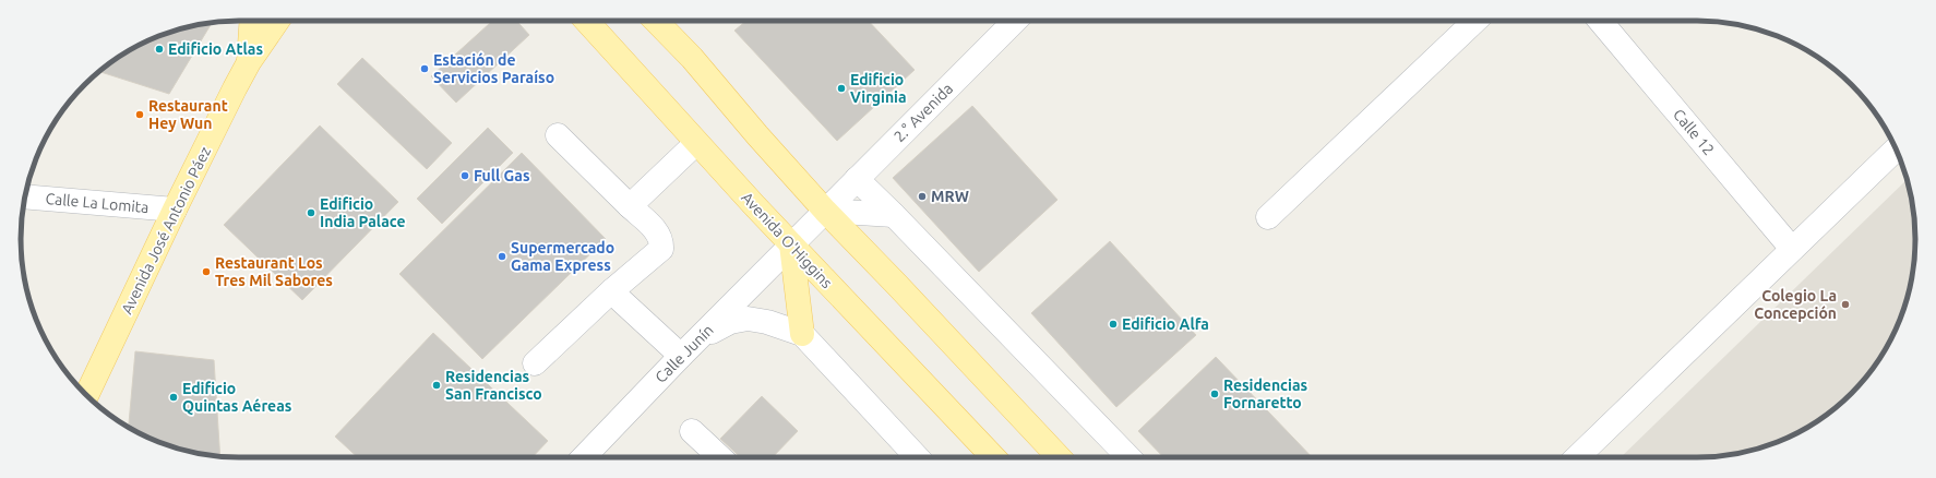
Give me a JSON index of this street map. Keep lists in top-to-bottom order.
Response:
{
  "streets": {
    "main road": ["Avenida José Antonio Páez", "Avenida O'Higgins"],
    "street": [
      "2.° Avenida",
      "Calle 12",
      "Calle La Lomita",
      "Calle Junín"
    ]
  },
  "crossings": [
    ["2.° Avenida", "Calle Junín"],
    ["Calle La Lomita", "Avenida José Antonio Páez"],
    ["Avenida O'Higgins", "Calle Junín"]
  ],
  "places": [
    "Edificio Atlas",
    "Estación de Servicios Paraíso",
    "Edificio Virginia",
    "Restaurant Hey Wun",
    "Full Gas",
    "MRW",
    "Edificio India Palace",
    "Supermercado Gama Express",
    "Restaurant Los Tres Mil Sabores",
    "Colegio La Concepción",
    "Edificio Alfa",
    "Residencias San Francisco",
    "Residencias Fornaretto",
    "Edificio Quintas Aéreas"
  ]
}
